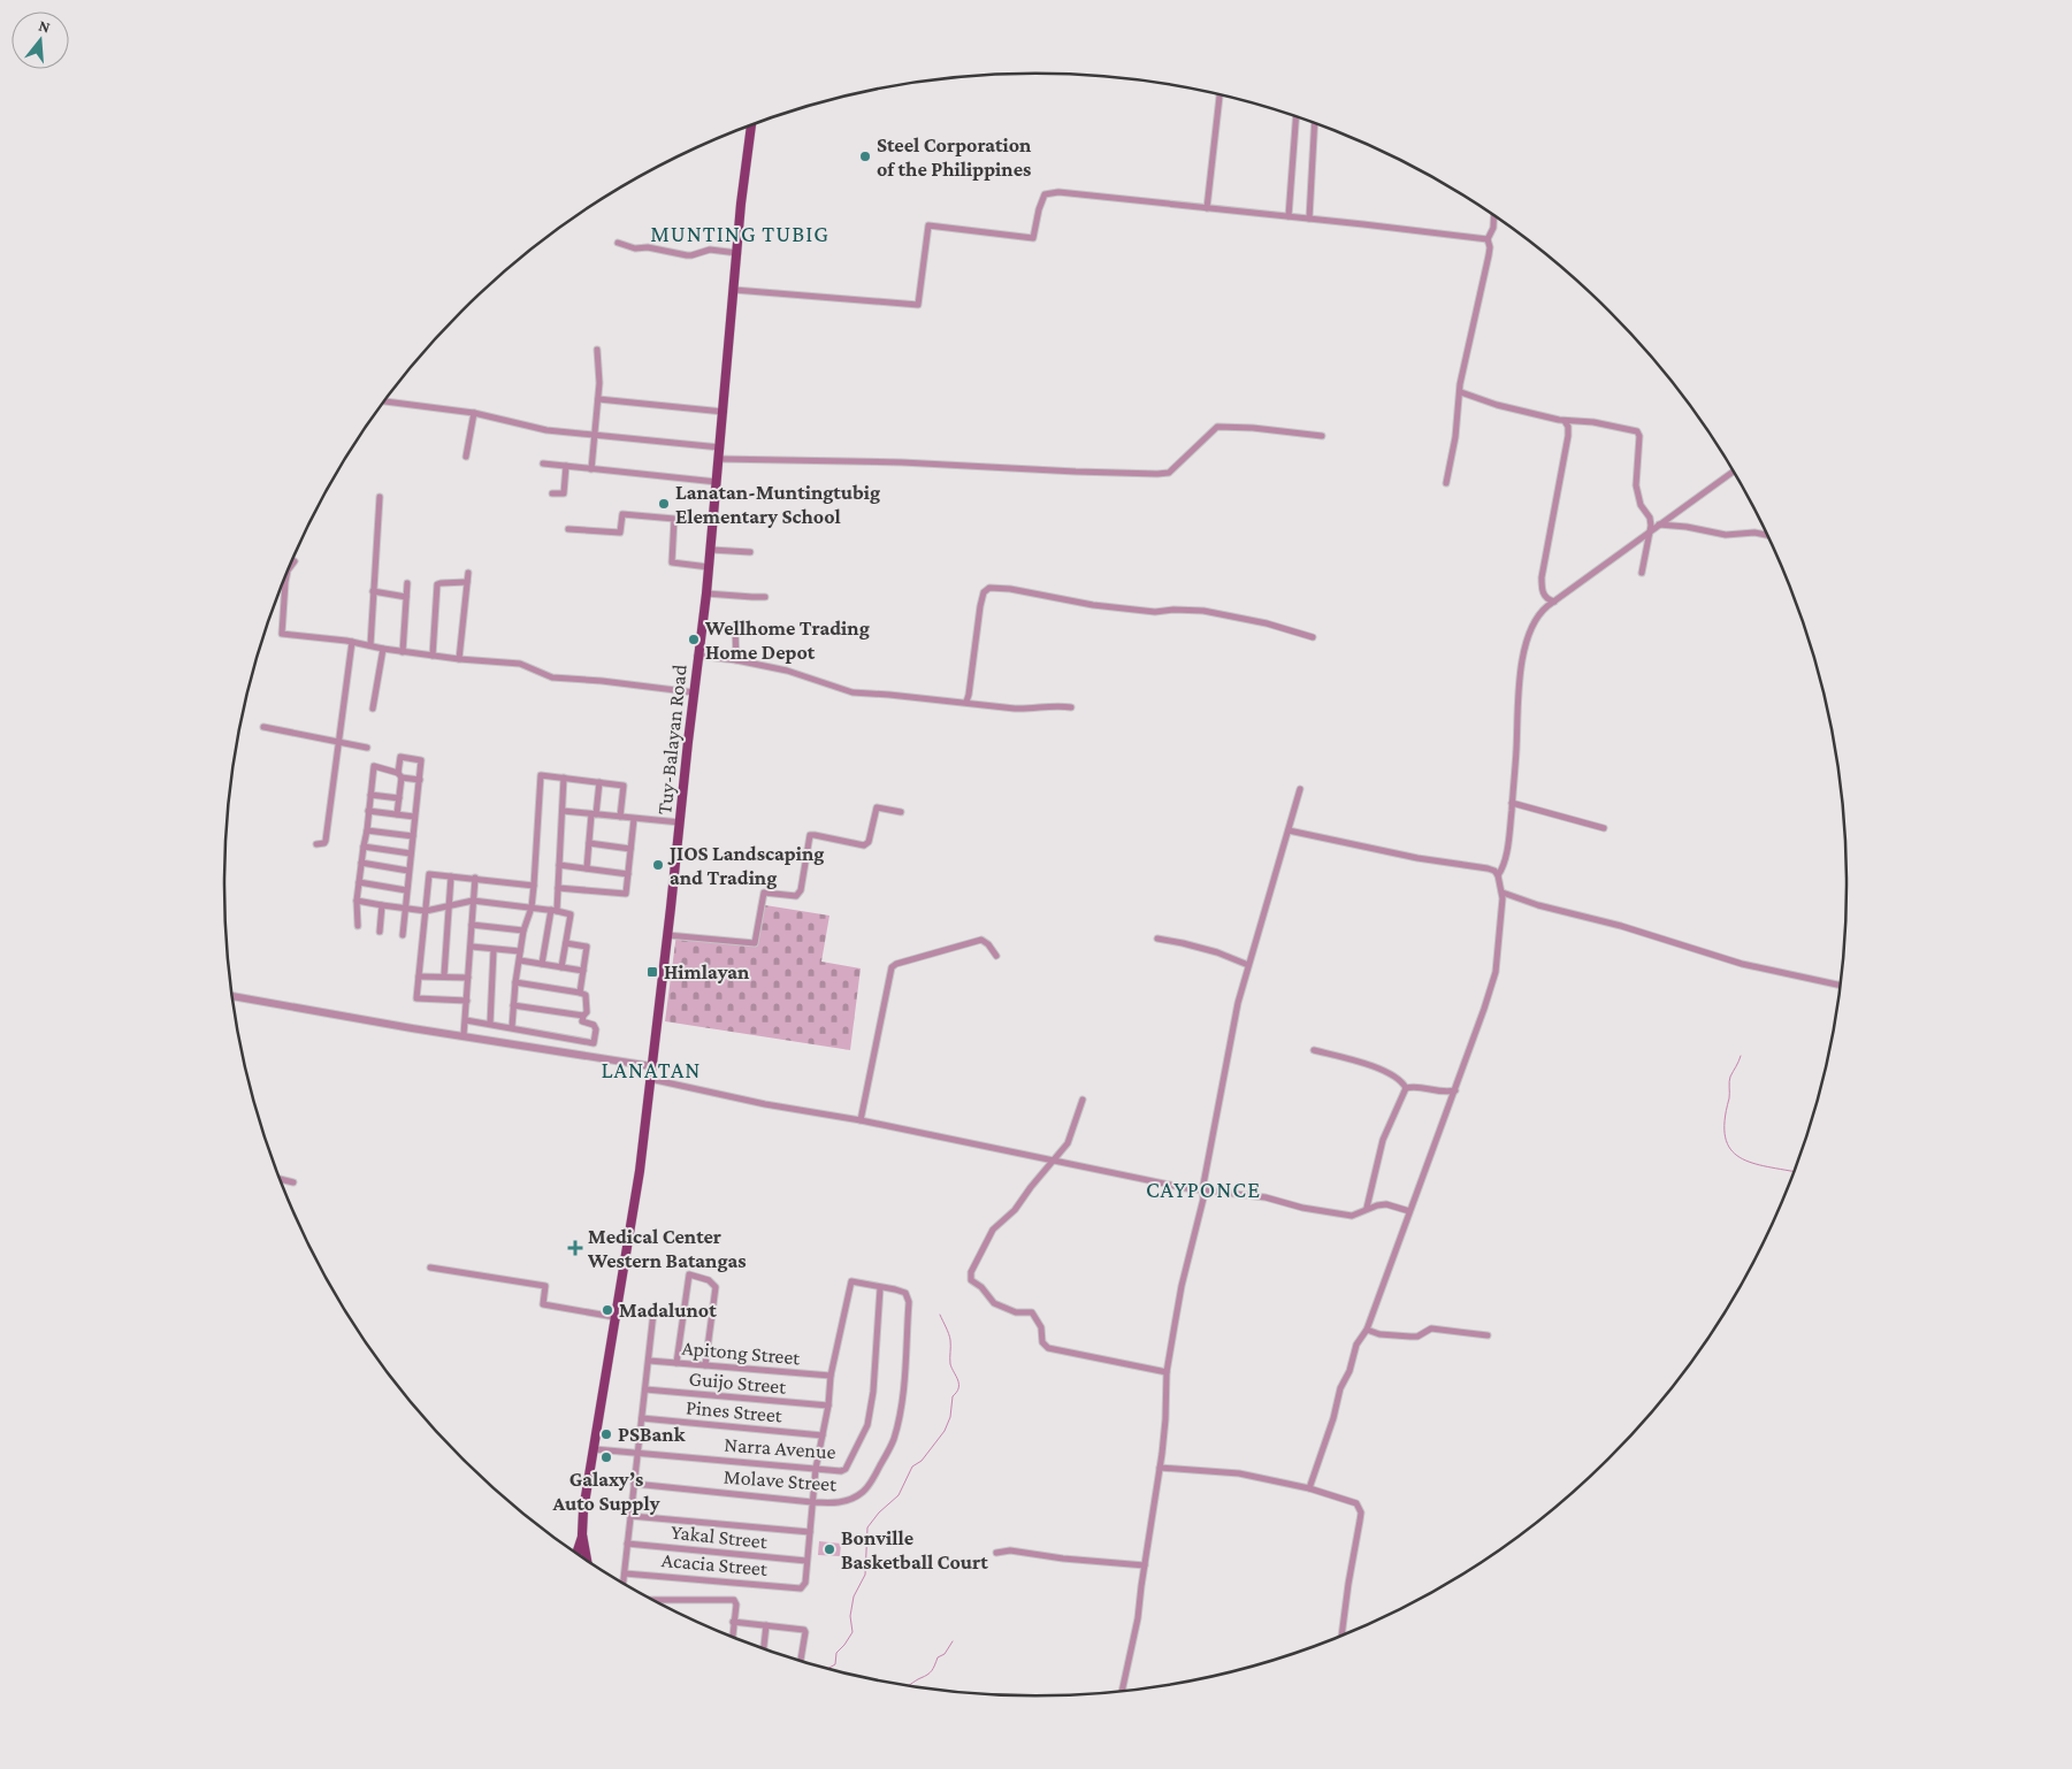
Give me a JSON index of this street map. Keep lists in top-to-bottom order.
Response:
{
  "streets": {
    "main road": ["Tuy-Balayan Road"],
    "street": [
      "Apitong Street",
      "Guijo Street",
      "Pines Street",
      "Narra Avenue",
      "Molave Street",
      "Yakal Street",
      "Acacia Street"
    ]
  },
  "crossings": [
    ["Tuy-Balayan Road", "Narra Avenue"],
    ["Apitong Street", "Molave Street"],
    ["Narra Avenue", "Molave Street"],
    ["Yakal Street", "Acacia Street"]
  ],
  "districts": ["MUNTING TUBIG", "LANATAN", "CAYPONCE"],
  "places": {
    "other": [
      "Steel Corporation of the Philippines",
      "Lanatan-Muntingtubig Elementary School",
      "Wellhome Trading Home Depot",
      "JIOS Landscaping and Trading",
      "Madalunot",
      "PSBank",
      "Galaxy’s Auto Supply",
      "Bonville Basketball Court"
    ],
    "transit": ["Himlayan"],
    "health": ["Medical Center Western Batangas"]
  },
  "north": "top"
}
